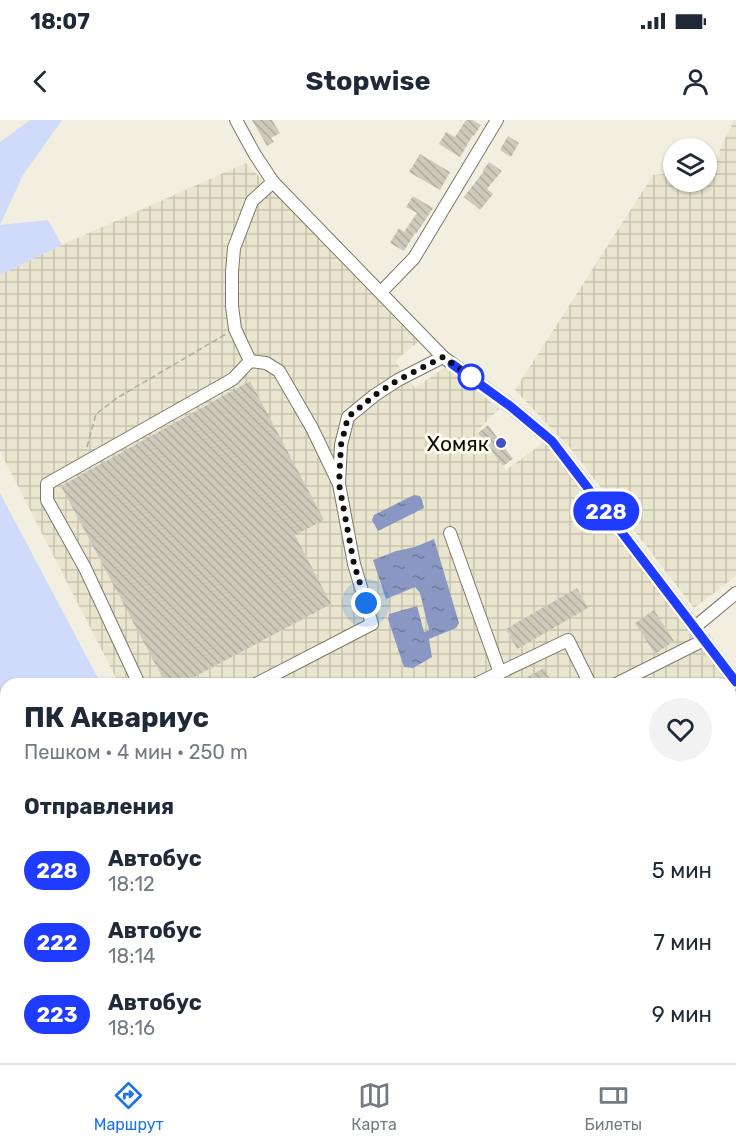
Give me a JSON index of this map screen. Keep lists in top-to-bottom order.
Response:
{
  "places": ["Хомяк"],
  "lines": ["bus line 228"],
  "page": {
    "status": "18:07",
    "header": "Stopwise",
    "on_map": "228",
    "heading": [
      ["ПК Аквариус", "Пешком · 4 мин · 250 m"],
      "Отправления"
    ],
    "list": [
      {
        "mark": "228",
        "name": "Автобус",
        "note": "18:12",
        "value": "5 мин"
      },
      {
        "mark": "222",
        "name": "Автобус",
        "note": "18:14",
        "value": "7 мин"
      },
      {
        "mark": "223",
        "name": "Автобус",
        "note": "18:16",
        "value": "9 мин"
      }
    ],
    "tabs": ["Маршрут", "Карта", "Билеты"]
  }
}
